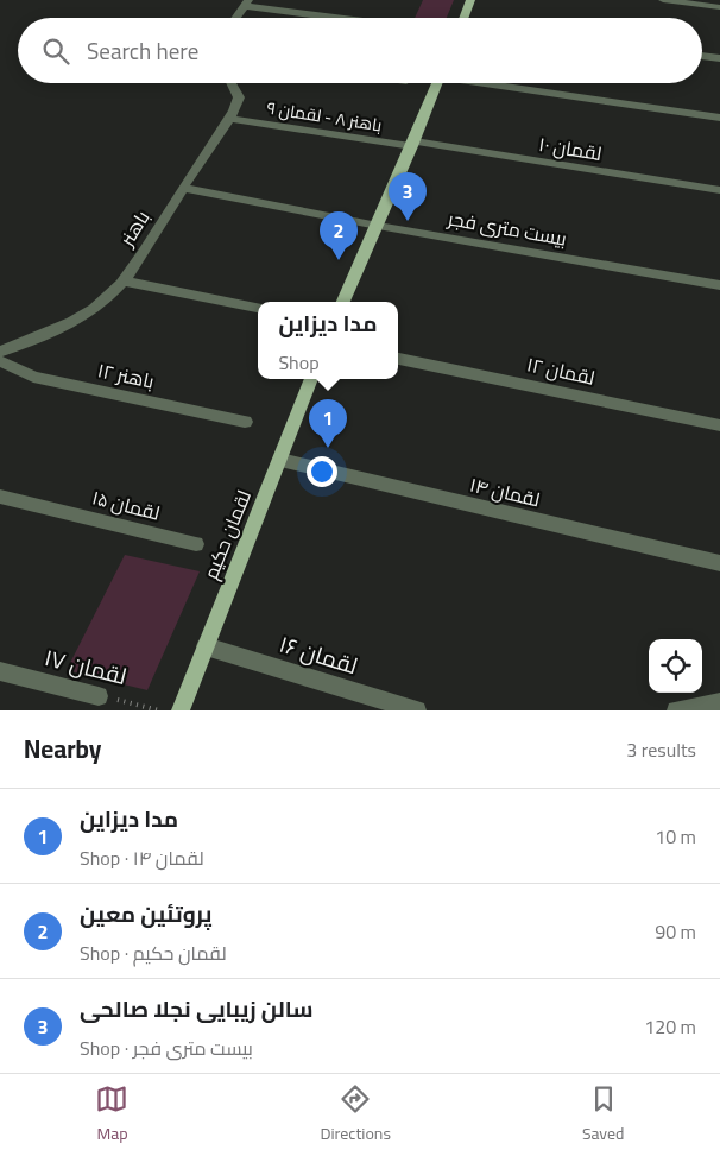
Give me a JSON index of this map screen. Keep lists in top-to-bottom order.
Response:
{
  "streets": {
    "main road": ["لقمان حکیم"],
    "street": [
      "باهنر ۸ - لقمان ۹",
      "لقمان ۱۰",
      "باهنر",
      "بیست متری فجر",
      "لقمان ۱۲",
      "باهنر ۱۲",
      "لقمان ۱۴",
      "لقمان ۱۵",
      "لقمان ۱۶",
      "لقمان ۱۷"
    ]
  },
  "crossings": [
    ["باهنر ۸ - لقمان ۹", "لقمان ۱۰"],
    ["باهنر ۸ - لقمان ۹", "باهنر"],
    ["باهنر", "بیست متری فجر"],
    ["لقمان ۱۴", "لقمان حکیم"],
    ["لقمان حکیم", "لقمان ۱۶"]
  ],
  "page": {
    "search": "Search here",
    "pins": ["3", "2", "1"],
    "popup": ["مدا دیزاین", "Shop"],
    "heading": ["Nearby", "3 results"],
    "list": [
      {
        "mark": "1",
        "name": "مدا دیزاین",
        "note": "Shop · لقمان ۱۴",
        "value": "10 m"
      },
      {
        "mark": "2",
        "name": "پروتئین معین",
        "note": "Shop · لقمان حکیم",
        "value": "90 m"
      },
      {
        "mark": "3",
        "name": "سالن زیبایی نجلا صالحی",
        "note": "Shop · بیست متری فجر",
        "value": "120 m"
      }
    ],
    "nav": ["Map", "Directions", "Saved"]
  }
}
